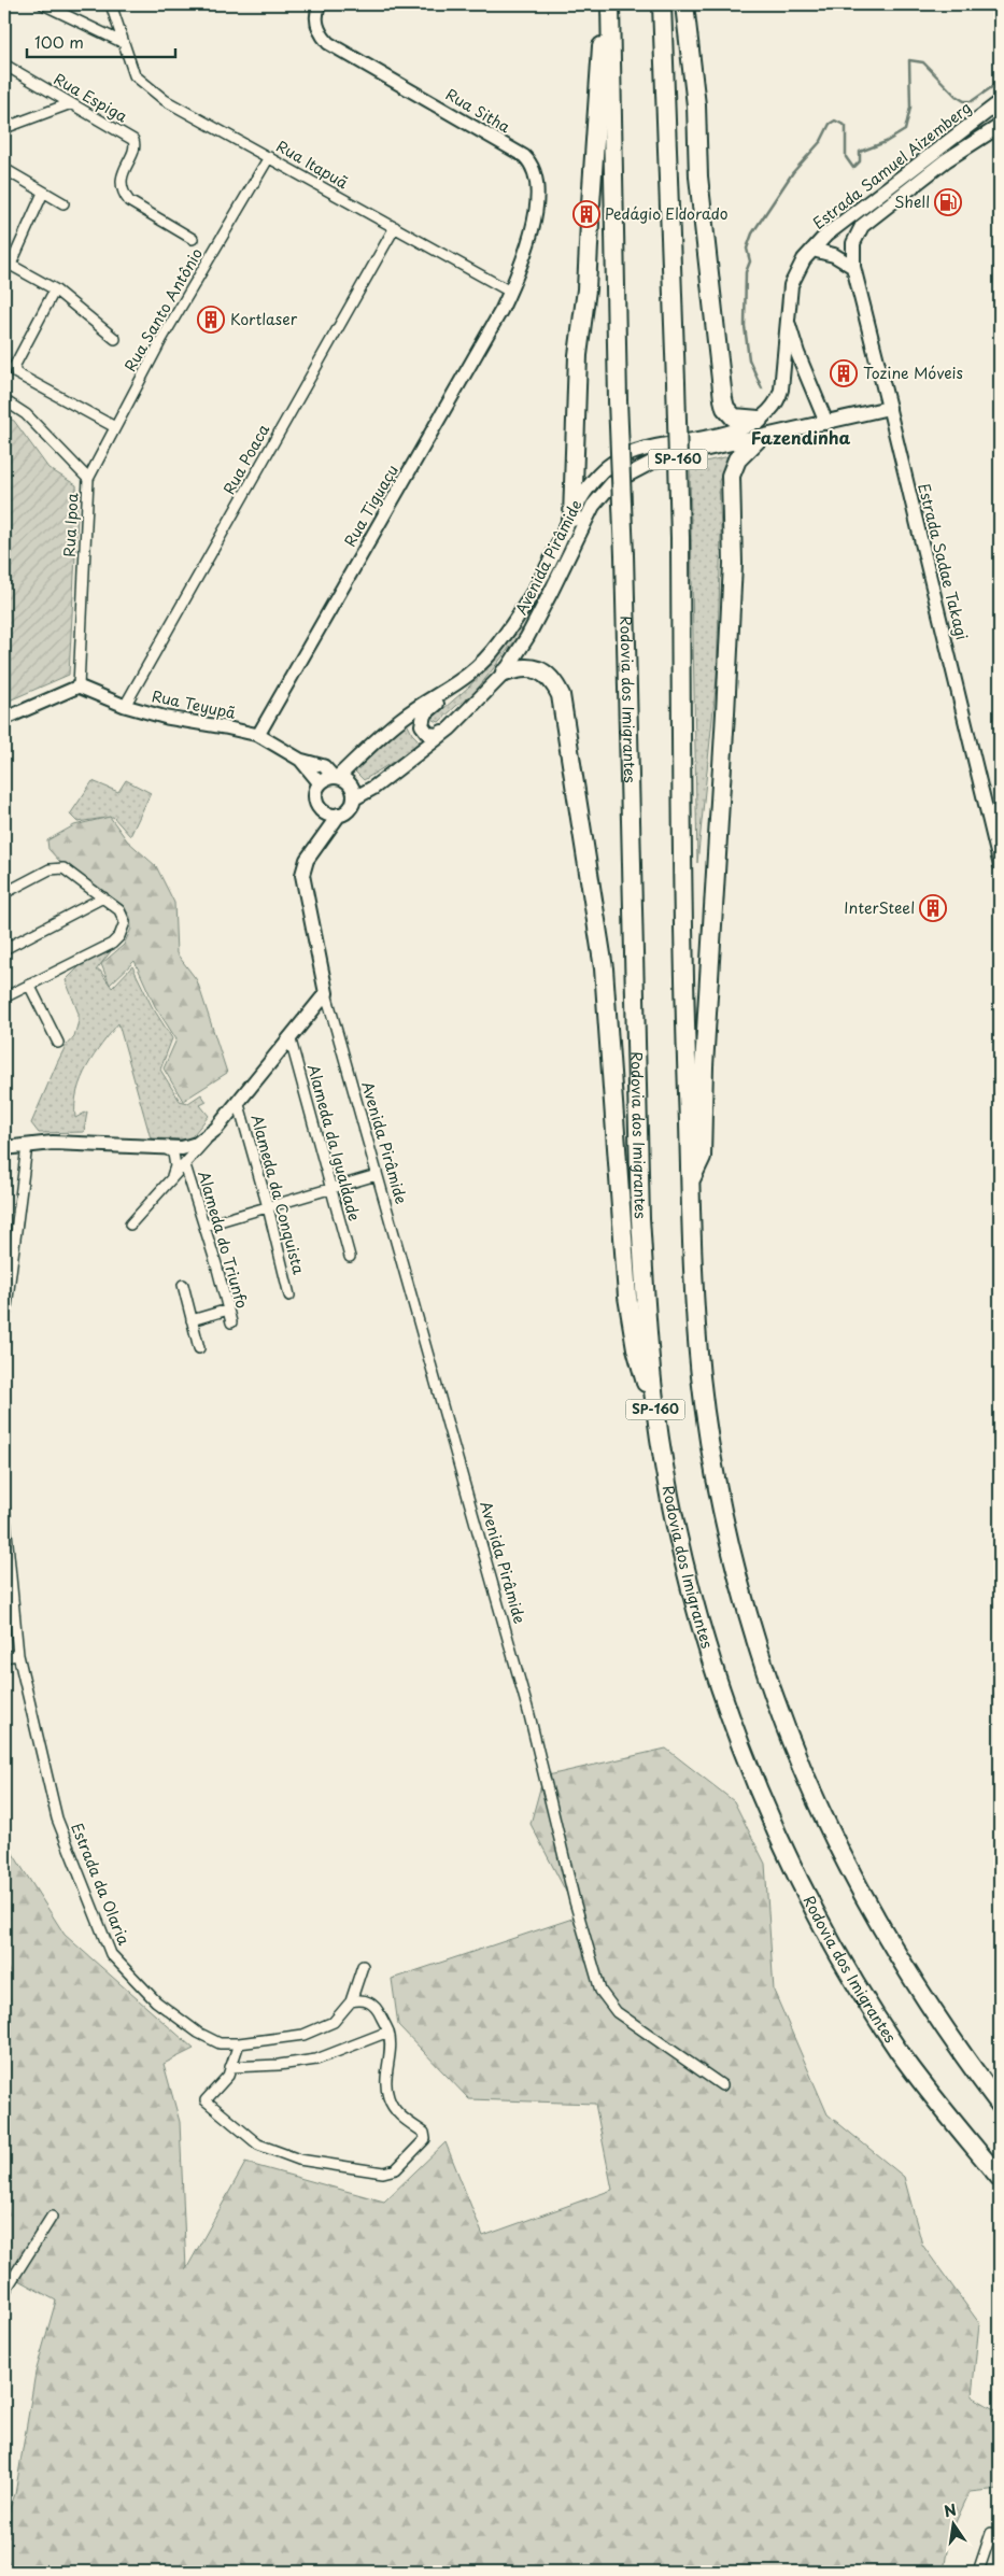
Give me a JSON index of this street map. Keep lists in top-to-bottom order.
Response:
{
  "streets": {
    "highway": ["SP-160", "Rodovia dos Imigrantes"],
    "main road": ["Estrada Samuel Aizemberg", "Avenida Pirâmide", "Estrada Sadae Takagi"],
    "street": [
      "Rua Espiga",
      "Rua Sitha",
      "Rua Itapuã",
      "Rua Santo Antônio",
      "Rua Poaca",
      "Rua Tiguaçu",
      "Rua Ipoa",
      "Rua Teyupã",
      "Alameda da Igualdade",
      "Alameda da Conquista",
      "Alameda do Triunfo",
      "Estrada da Olaria"
    ]
  },
  "crossings": [
    ["Rua Sitha", "Rua Itapuã"],
    ["Rua Sitha", "Rua Tiguaçu"],
    ["Rua Itapuã", "Rua Santo Antônio"],
    ["Rua Itapuã", "Rua Poaca"],
    ["Rua Itapuã", "Rua Tiguaçu"],
    ["Estrada Samuel Aizemberg", "Avenida Pirâmide"],
    ["Estrada Samuel Aizemberg", "Estrada Sadae Takagi"],
    ["Rua Santo Antônio", "Rua Ipoa"],
    ["Rua Poaca", "Rua Teyupã"],
    ["Rua Tiguaçu", "Rua Teyupã"],
    ["Rua Ipoa", "Rua Teyupã"],
    ["Avenida Pirâmide", "Estrada Sadae Takagi"],
    ["Avenida Pirâmide", "Rua Teyupã"]
  ],
  "districts": ["Fazendinha"],
  "places": {
    "fuel station": ["Shell"],
    "building": [
      "Pedágio Eldorado",
      "Kortlaser",
      "Tozine Móveis",
      "InterSteel"
    ]
  },
  "scale_bar": "100 m",
  "north": "top"
}
